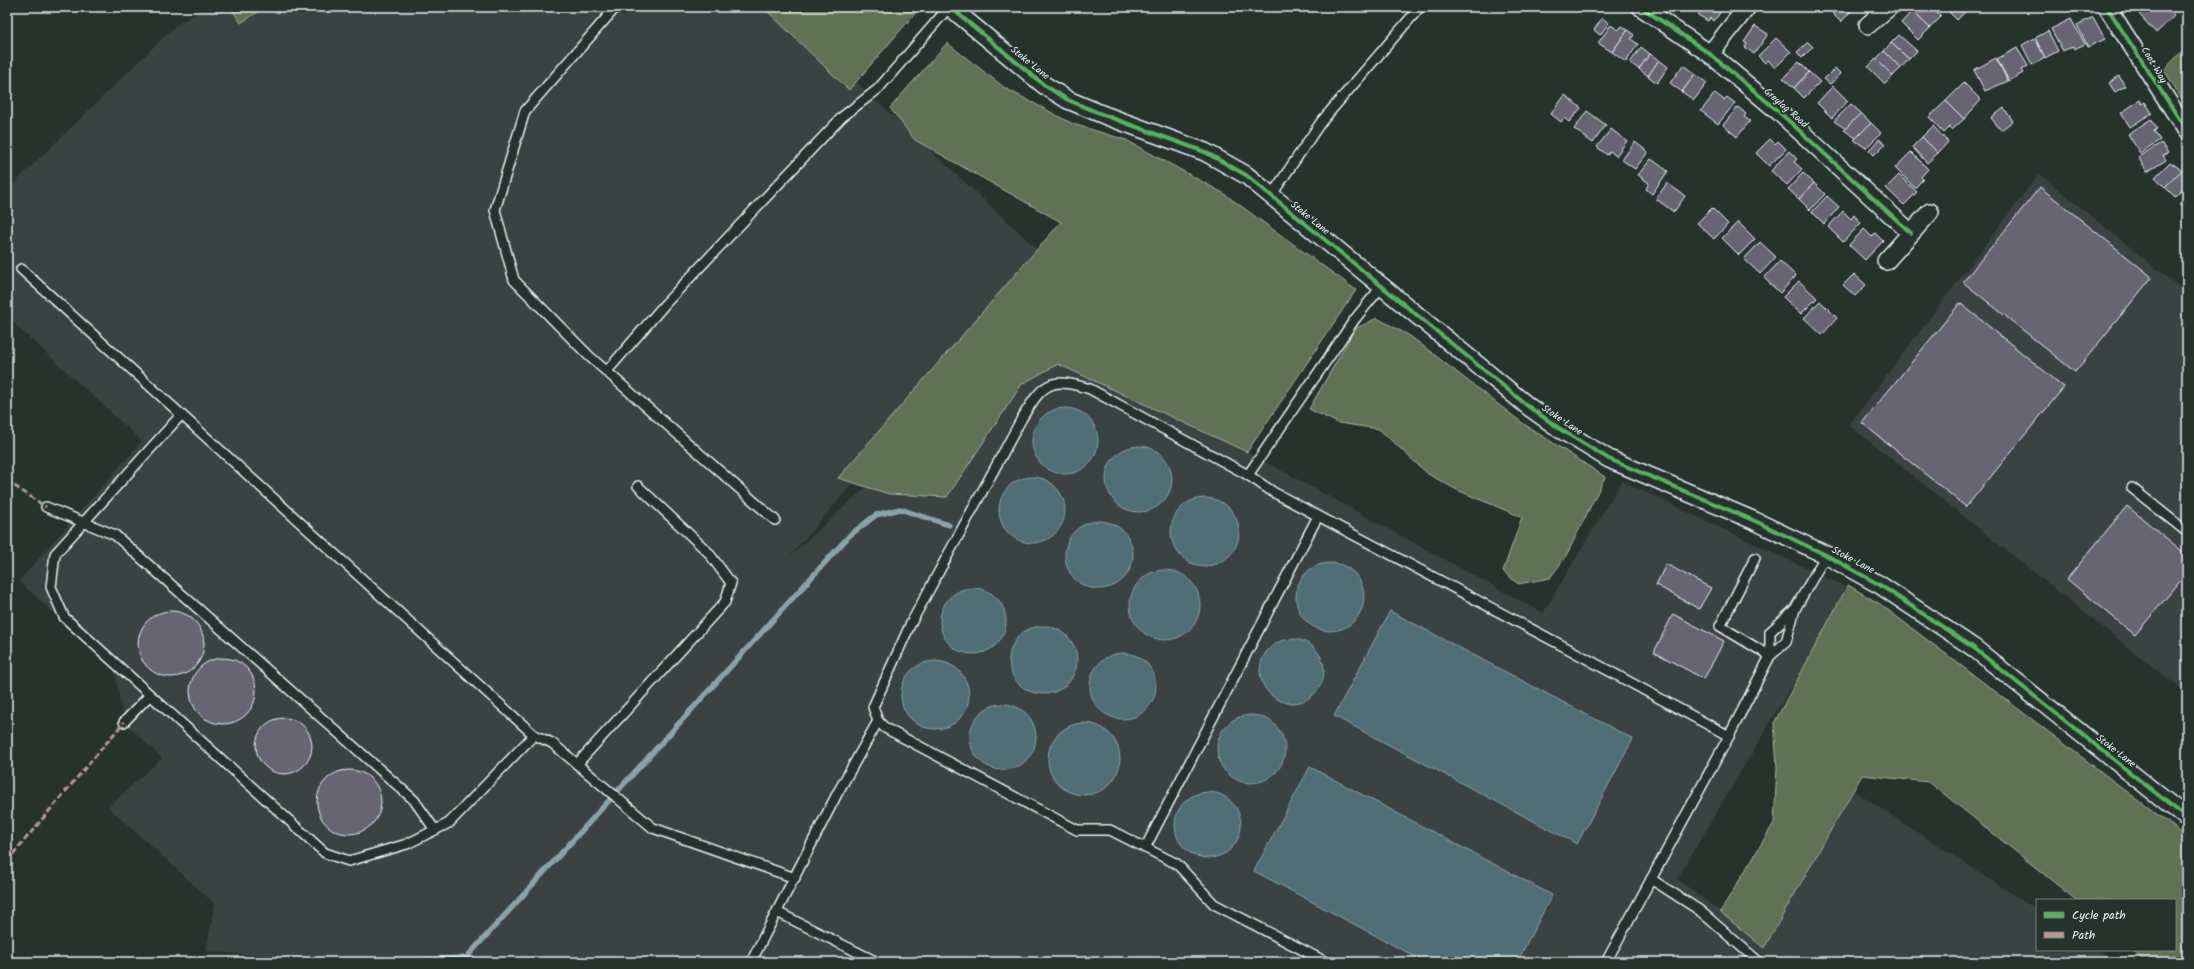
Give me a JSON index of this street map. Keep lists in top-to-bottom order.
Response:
{
  "streets": {
    "street": ["Stoke Lane", "Coot Way", "Greylag Road"]
  },
  "legend": ["Cycle path", "Path"]
}
